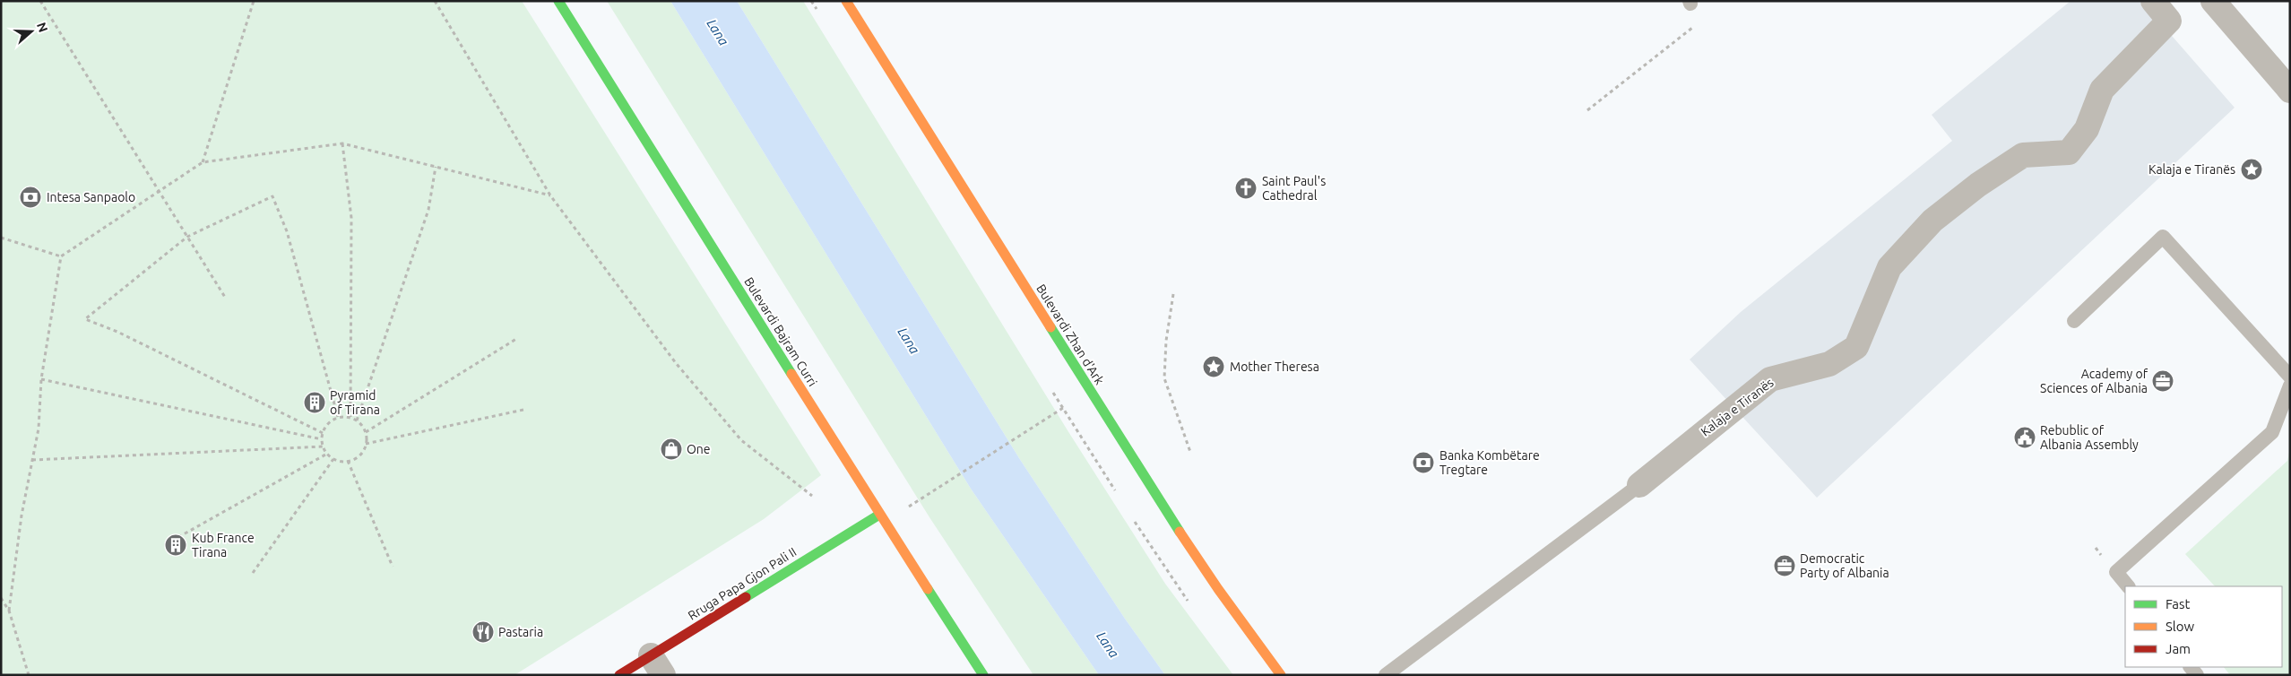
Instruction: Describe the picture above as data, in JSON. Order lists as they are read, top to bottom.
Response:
{
  "streets": {
    "main road": ["Bulevardi Bajram Curri", "Bulevardi Zhan d'Ark", "Rruga Papa Gjon Pali II"],
    "street": ["Kalaja e Tiranës"]
  },
  "crossings": [
    ["Bulevardi Bajram Curri", "Rruga Papa Gjon Pali II"]
  ],
  "water": ["Lana"],
  "places": {
    "place": ["Kalaja e Tiranës", "Mother Theresa"],
    "church": ["Saint Paul's Cathedral"],
    "bank": ["Intesa Sanpaolo", "Banka Kombëtare Tregtare"],
    "office": ["Academy of Sciences of Albania", "Democratic Party of Albania"],
    "building": ["Pyramid of Tirana", "Kub France Tirana"],
    "public building": ["Rebublic of Albania Assembly"],
    "shop": ["One"],
    "restaurant": ["Pastaria"]
  },
  "legend": ["Fast", "Slow", "Jam"],
  "north": "right"
}
